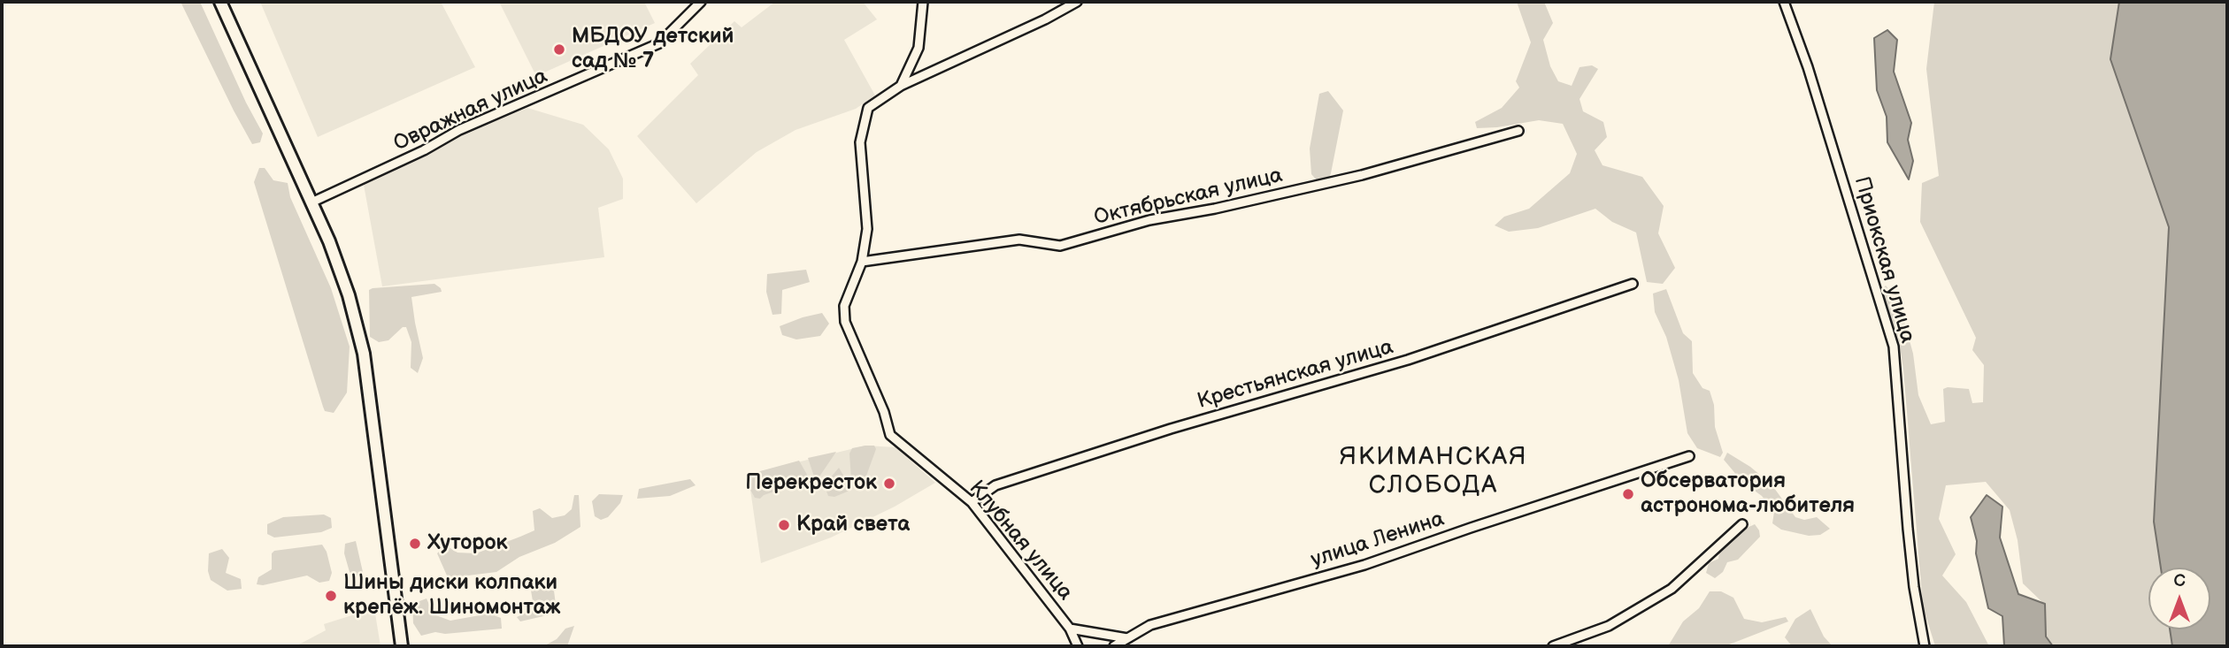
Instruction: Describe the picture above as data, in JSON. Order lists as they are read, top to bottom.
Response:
{
  "streets": {
    "street": [
      "Овражная улица",
      "Октябрьская улица",
      "Приокская улица",
      "Крестьянская улица",
      "улица Ленина",
      "Клубная улица"
    ]
  },
  "crossings": [
    ["Октябрьская улица", "Клубная улица"],
    ["Крестьянская улица", "Клубная улица"],
    ["улица Ленина", "Клубная улица"]
  ],
  "districts": ["ЯКИМАНСКАЯ СЛОБОДА"],
  "places": [
    "МБДОУ детский сад № 7",
    "Перекресток",
    "Обсерватория астронома-любителя",
    "Край света",
    "Хуторок",
    "Шины диски колпаки крепёж. Шиномонтаж"
  ],
  "north": "top"
}
